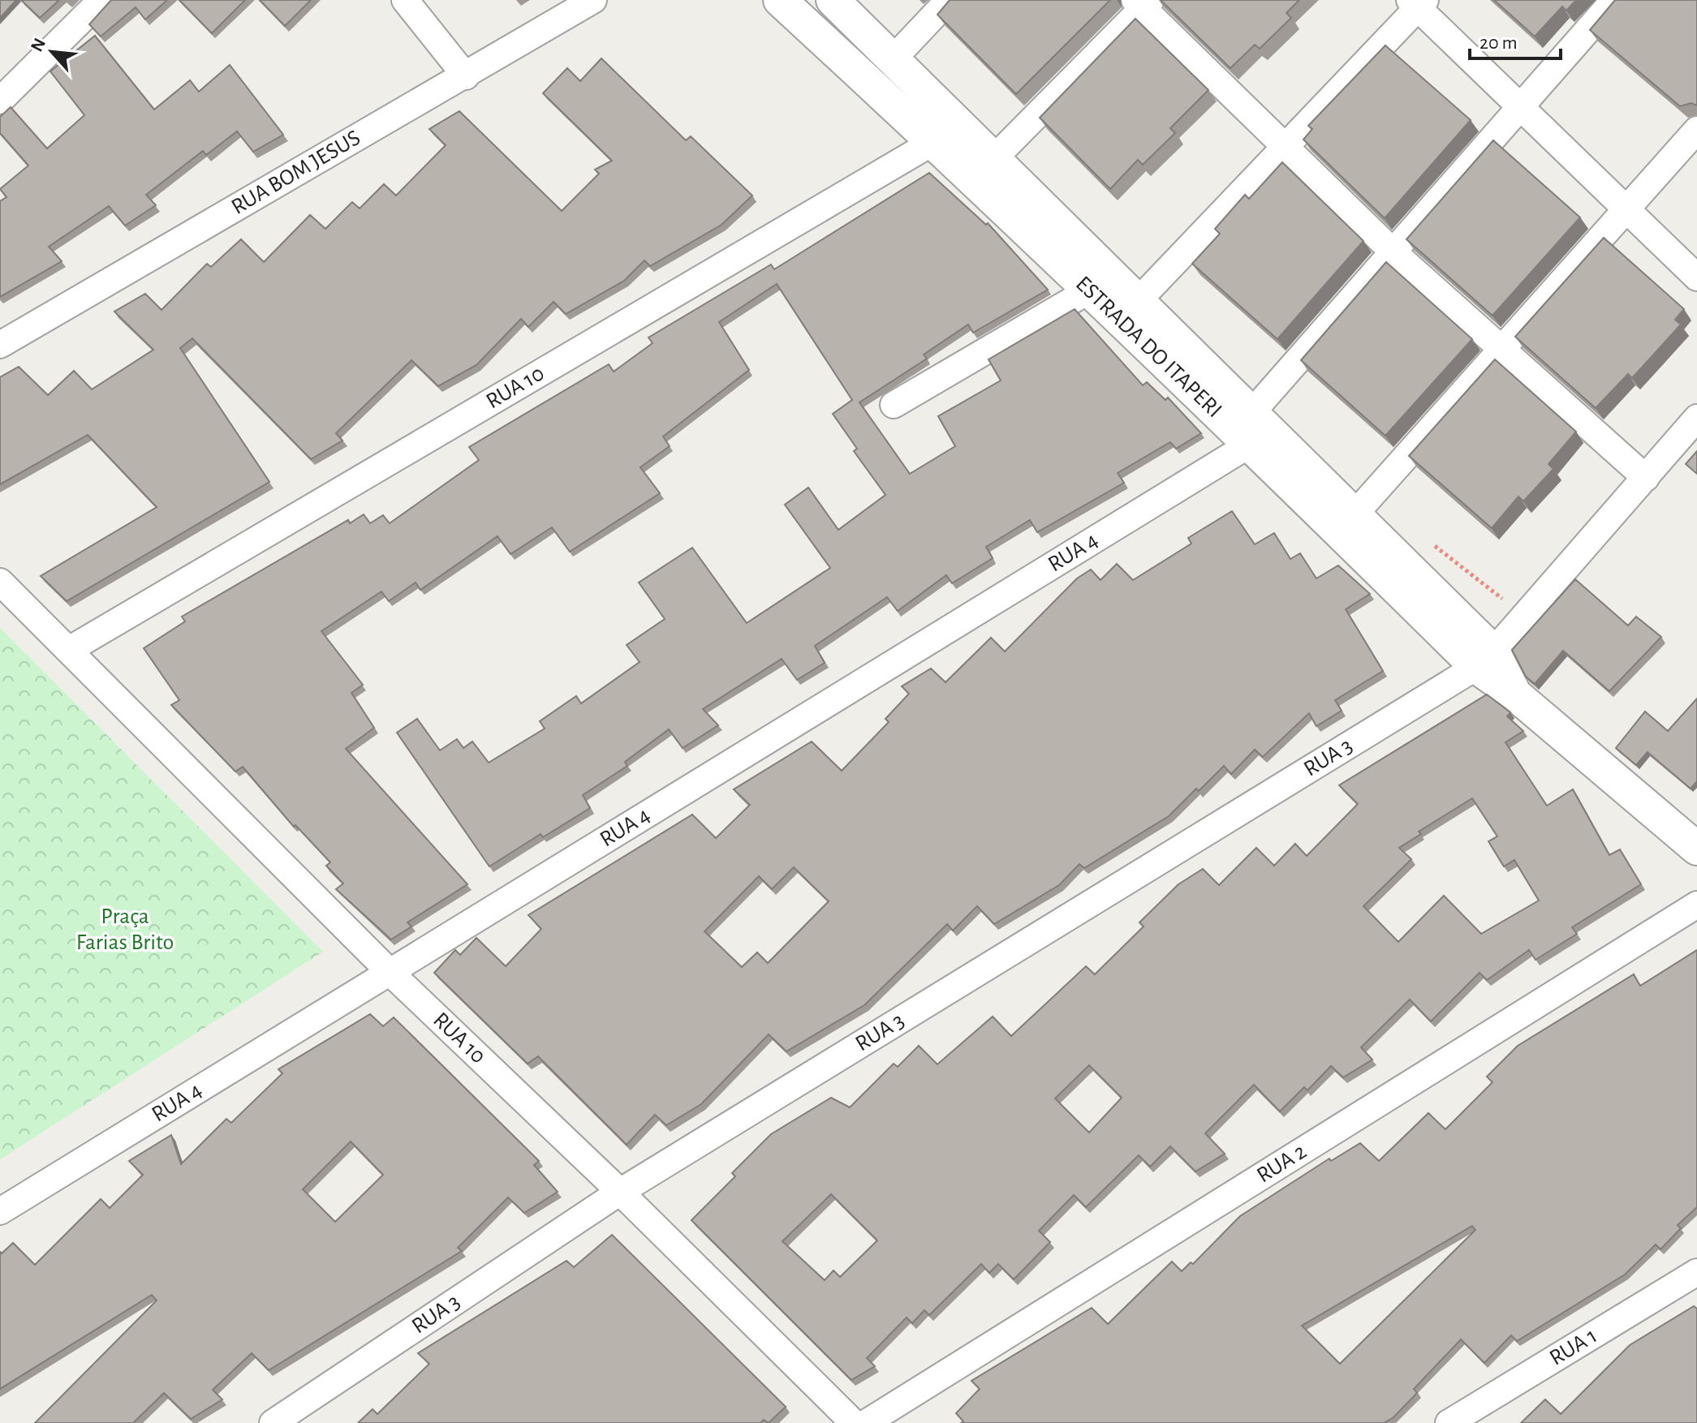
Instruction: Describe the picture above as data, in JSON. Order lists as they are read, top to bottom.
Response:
{
  "streets": {
    "street": [
      "RUA BOM JESUS",
      "ESTRADA DO ITAPERI",
      "RUA 10",
      "RUA 4",
      "RUA 3",
      "RUA 2",
      "RUA 1"
    ]
  },
  "crossings": [
    ["ESTRADA DO ITAPERI", "RUA 10"],
    ["ESTRADA DO ITAPERI", "RUA 4"],
    ["ESTRADA DO ITAPERI", "RUA 3"],
    ["RUA 10", "RUA 4"],
    ["RUA 10", "RUA 3"]
  ],
  "parks": ["Praça Farias Brito"],
  "scale_bar": "20 m",
  "north": "top left"
}
